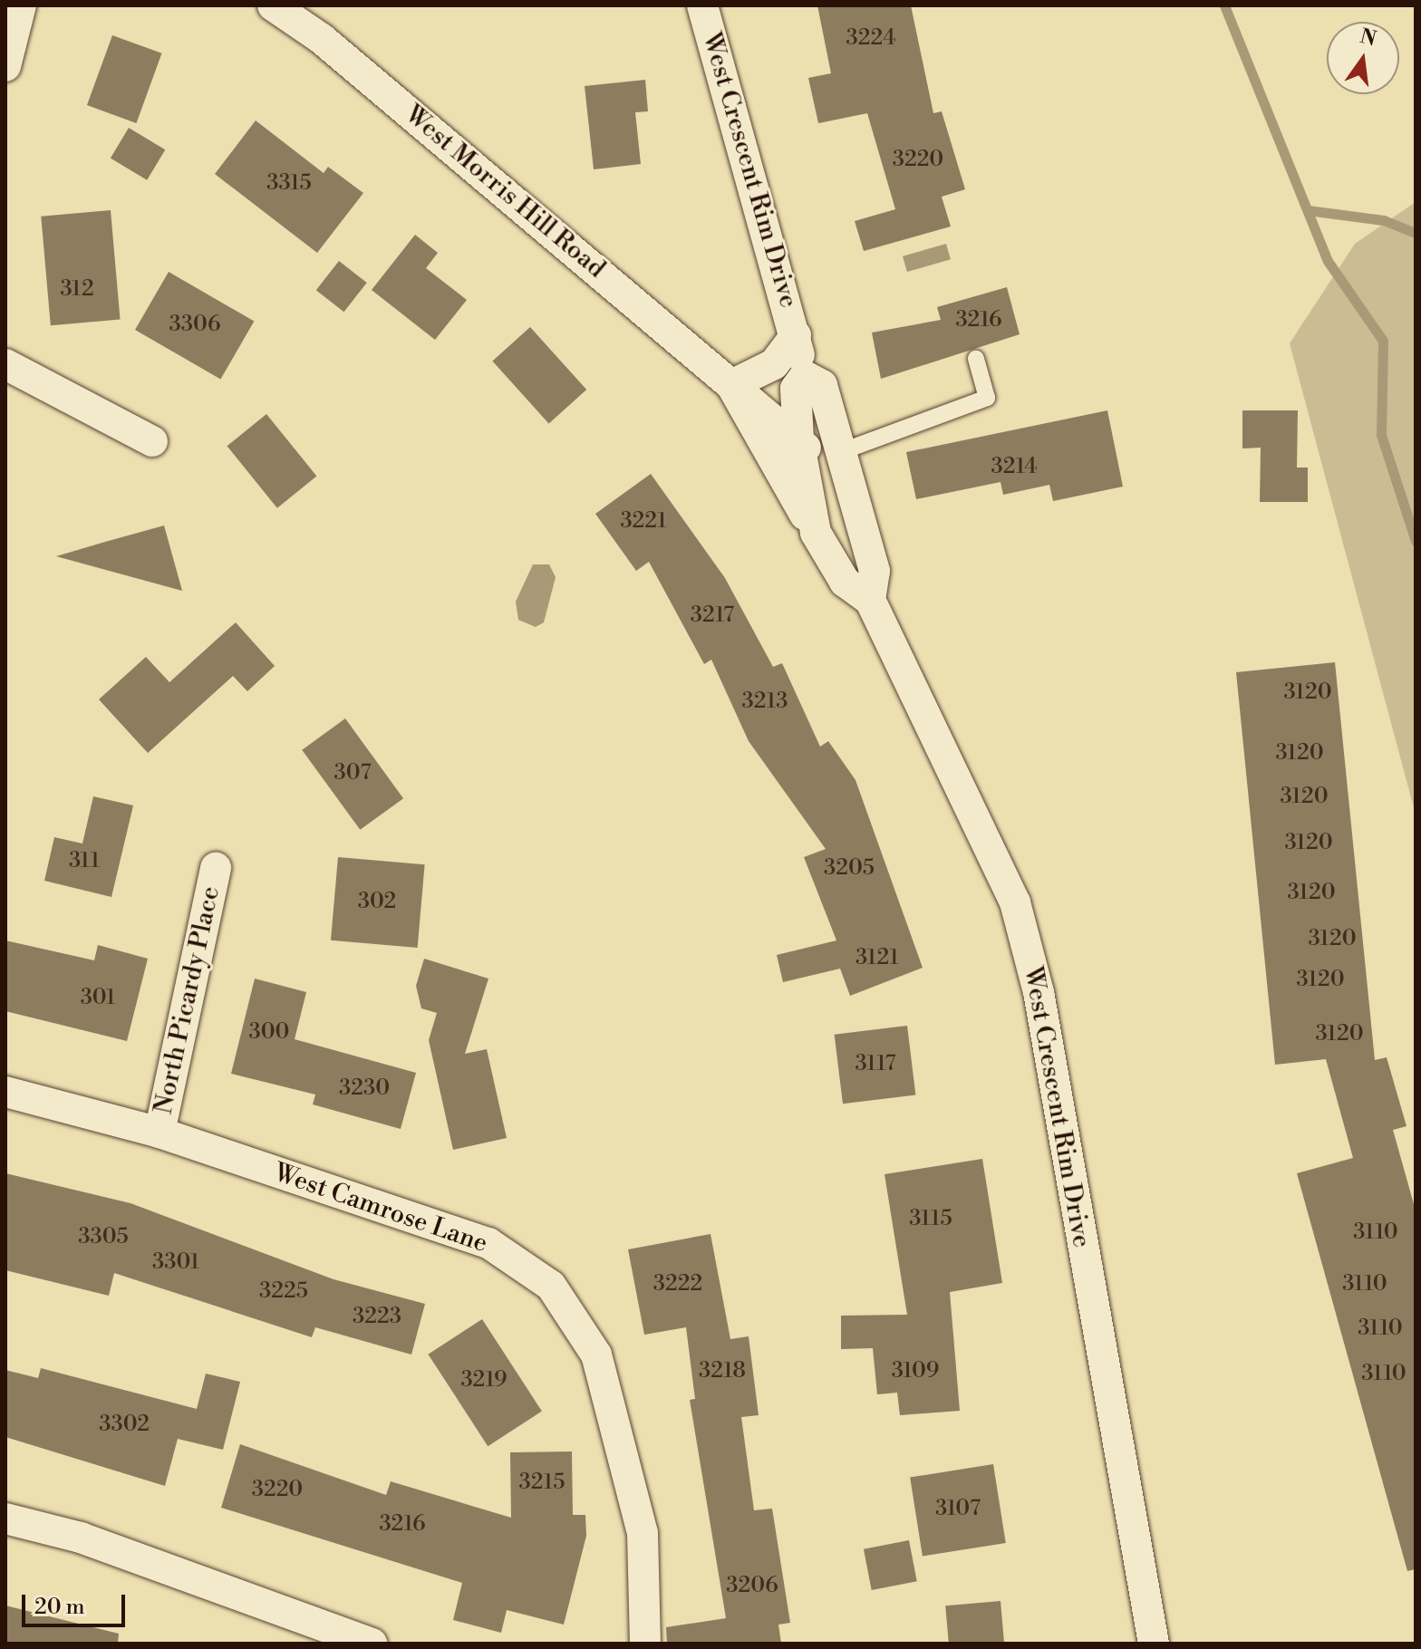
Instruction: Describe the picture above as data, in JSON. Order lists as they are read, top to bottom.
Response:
{
  "streets": {
    "street": [
      "West Crescent Rim Drive",
      "West Morris Hill Road",
      "North Picardy Place",
      "West Camrose Lane"
    ]
  },
  "crossings": [
    ["West Crescent Rim Drive", "West Morris Hill Road"],
    ["North Picardy Place", "West Camrose Lane"]
  ],
  "house_numbers": [
    "3224",
    "3220",
    "3315",
    "312",
    "3216",
    "3306",
    "3214",
    "3221",
    "3217",
    "3120",
    "3213",
    "3120",
    "307",
    "3120",
    "3120",
    "311",
    "3205",
    "3120",
    "302",
    "3120",
    "3121",
    "3120",
    "301",
    "300",
    "3120",
    "3117",
    "3230",
    "3115",
    "3110",
    "3305",
    "3301",
    "3222",
    "3110",
    "3225",
    "3223",
    "3110",
    "3218",
    "3109",
    "3110",
    "3219",
    "3302",
    "3215",
    "3220",
    "3107",
    "3216",
    "3206"
  ],
  "scale_bar": "20 m",
  "north": "top"
}
